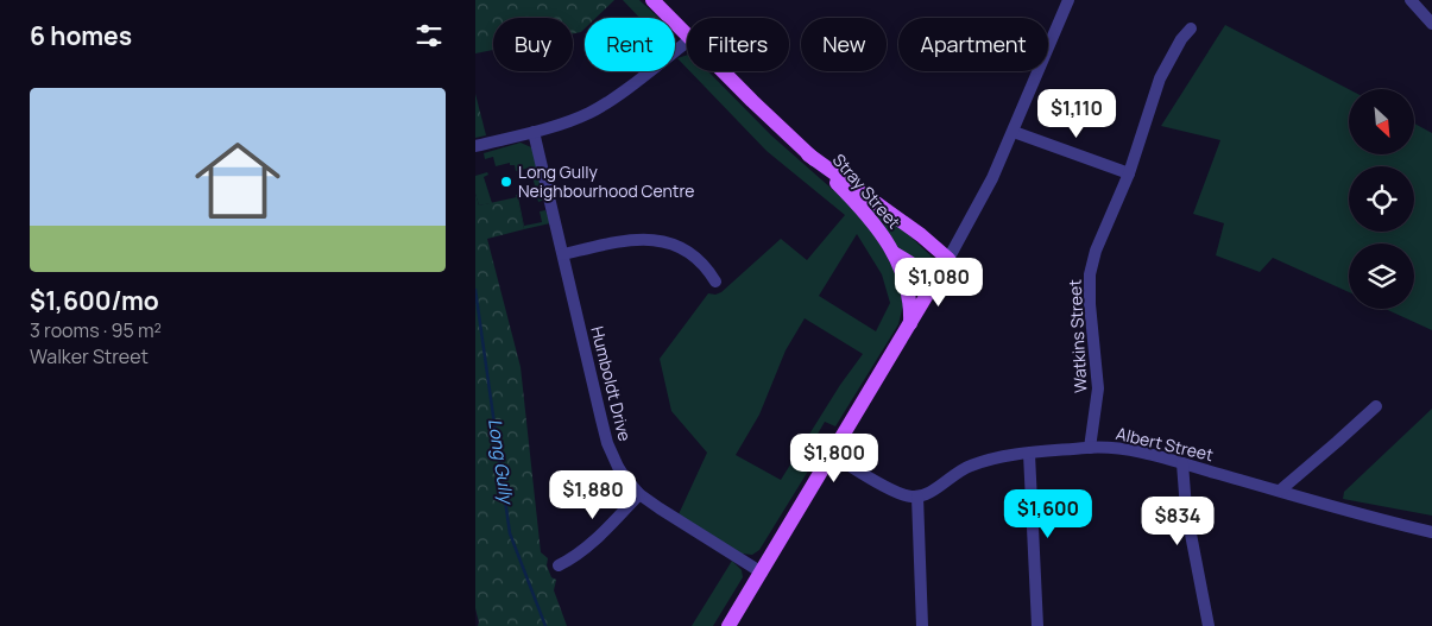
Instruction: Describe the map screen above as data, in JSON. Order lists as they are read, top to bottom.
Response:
{
  "streets": {
    "main road": ["Stray Street"],
    "street": ["Watkins Street", "Humboldt Drive", "Albert Street"]
  },
  "crossings": [
    ["Watkins Street", "Albert Street"]
  ],
  "water": ["Long Gully"],
  "places": ["Long Gully Neighbourhood Centre"],
  "north": "bottom right",
  "page": {
    "heading": "6 homes",
    "chip": [
      "Buy",
      "Rent",
      "Filters",
      "New",
      "Apartment"
    ],
    "list": [
      {
        "name": "$1,600/mo",
        "note": "3 rooms · 95 m² · Walker Street"
      }
    ],
    "price": [
      "$1,110",
      "$1,080",
      "$1,800",
      "$1,880",
      "$1,600",
      "$834"
    ]
  }
}
